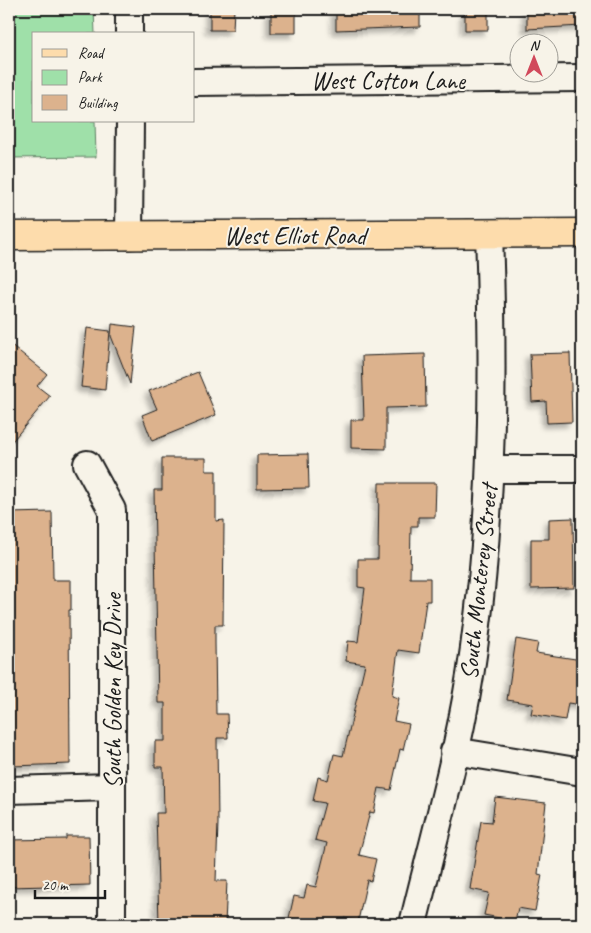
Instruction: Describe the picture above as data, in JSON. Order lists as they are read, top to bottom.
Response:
{
  "streets": {
    "main road": ["West Elliot Road"],
    "street": ["West Cotton Lane", "South Monterey Street", "South Golden Key Drive"]
  },
  "crossings": [
    ["West Elliot Road", "South Monterey Street"]
  ],
  "legend": ["Road", "Park", "Building"],
  "scale_bar": "20 m",
  "north": "top"
}
